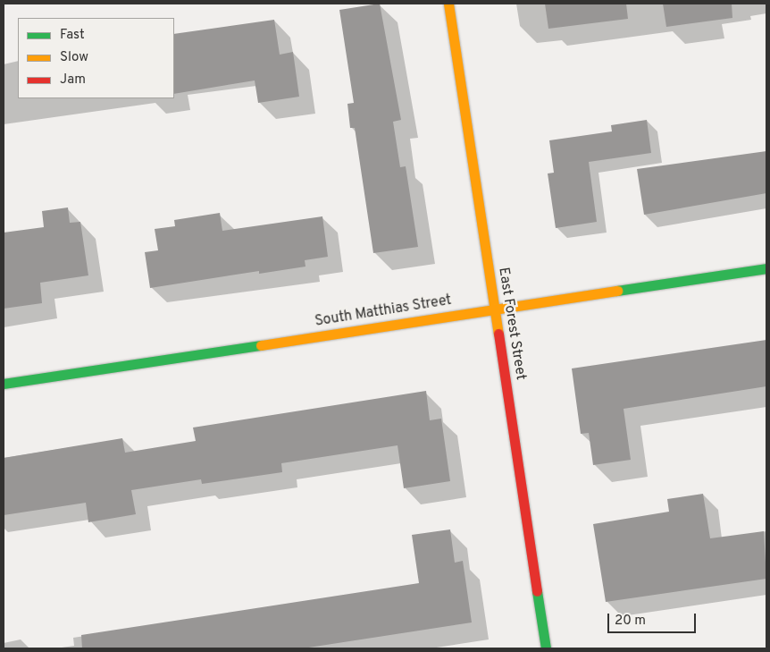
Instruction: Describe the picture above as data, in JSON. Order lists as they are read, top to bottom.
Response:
{
  "streets": {
    "street": ["South Matthias Street", "East Forest Street"]
  },
  "crossings": [
    ["South Matthias Street", "East Forest Street"]
  ],
  "legend": ["Fast", "Slow", "Jam"],
  "scale_bar": "20 m"
}
